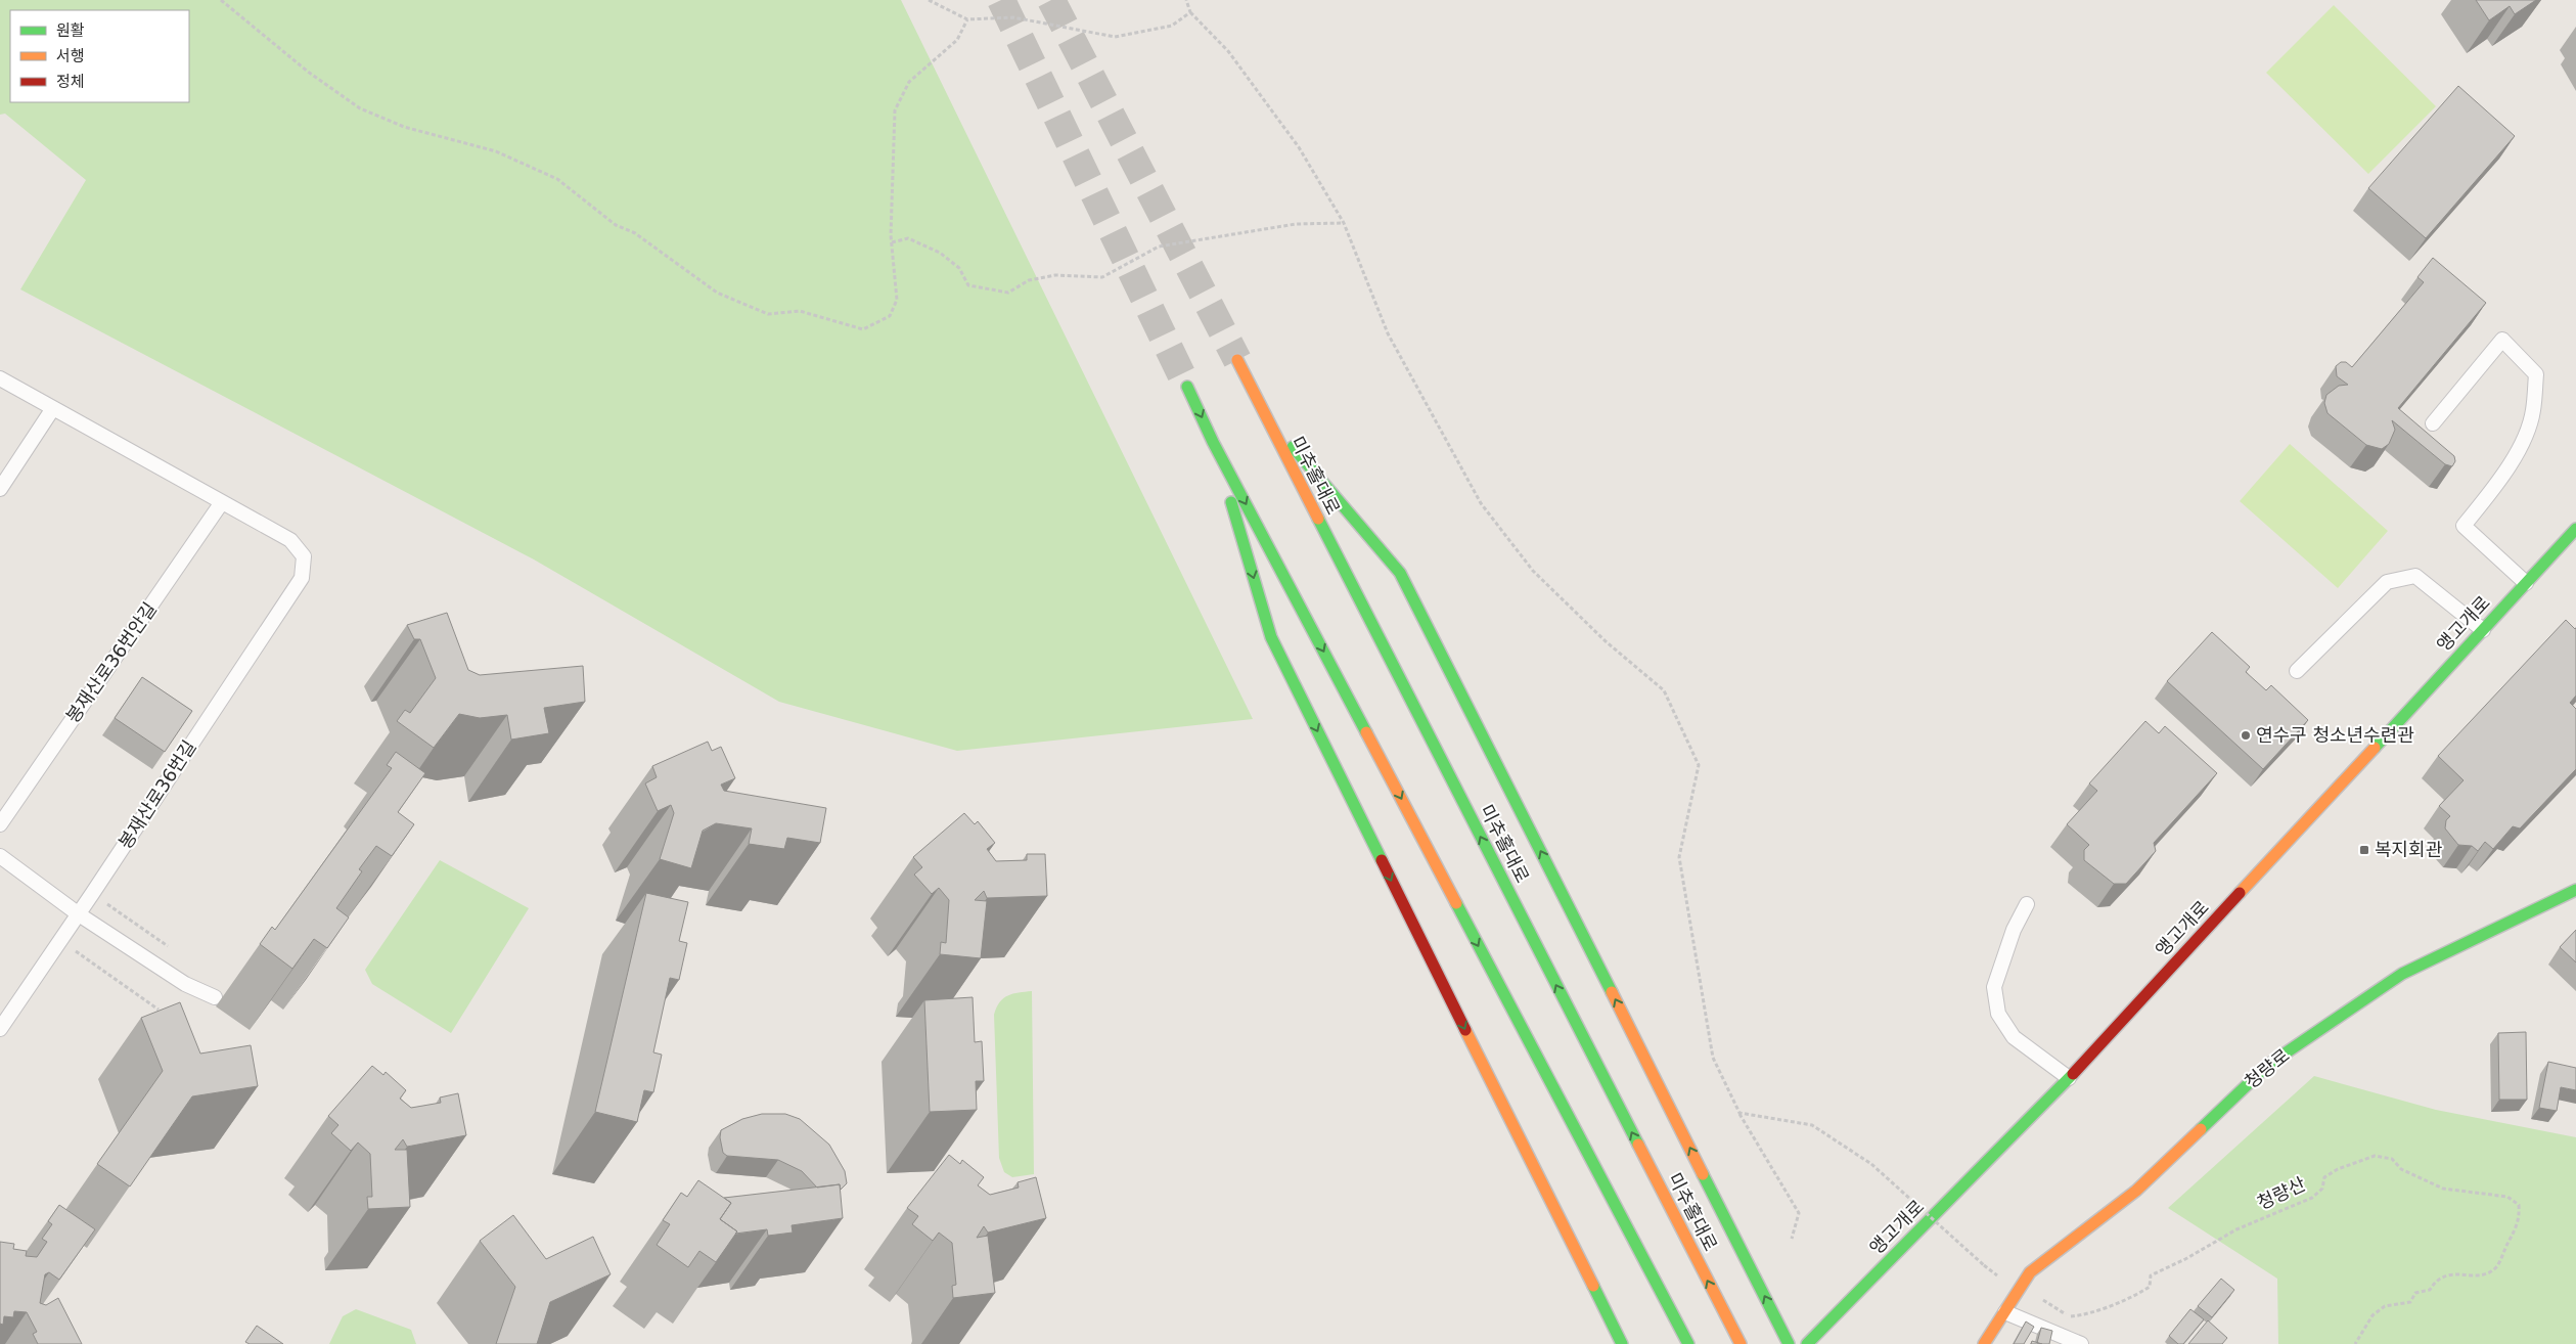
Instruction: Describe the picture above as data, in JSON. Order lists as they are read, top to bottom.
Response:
{
  "streets": {
    "main road": ["미추홀대로", "앵고개로", "청량로"],
    "lane": ["봉재산로36번안길", "봉재산로36번길"],
    "path": ["청량산"]
  },
  "crossings": [
    ["봉재산로36번안길", "봉재산로36번길"],
    ["청량로", "청량산"]
  ],
  "places": {
    "other": ["연수구 청소년수련관"],
    "transit": ["복지회관"]
  },
  "legend": ["원활", "서행", "정체"]
}
